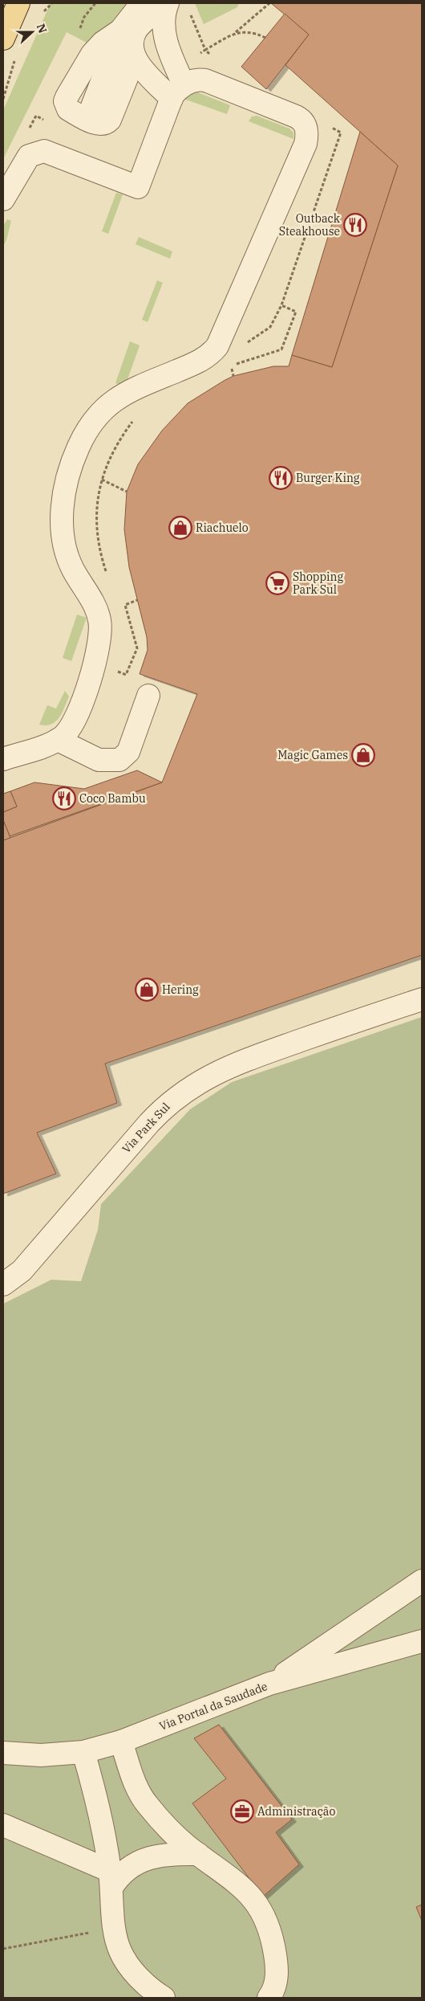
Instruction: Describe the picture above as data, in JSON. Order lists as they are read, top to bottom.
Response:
{
  "streets": {
    "lane": ["Via Park Sul", "Via Portal da Saudade"]
  },
  "places": {
    "restaurant": ["Outback Steakhouse", "Burger King", "Coco Bambu"],
    "shop": ["Riachuelo", "Magic Games", "Hering"],
    "supermarket": ["Shopping Park Sul"],
    "office": ["Administração"]
  },
  "north": "right"
}
